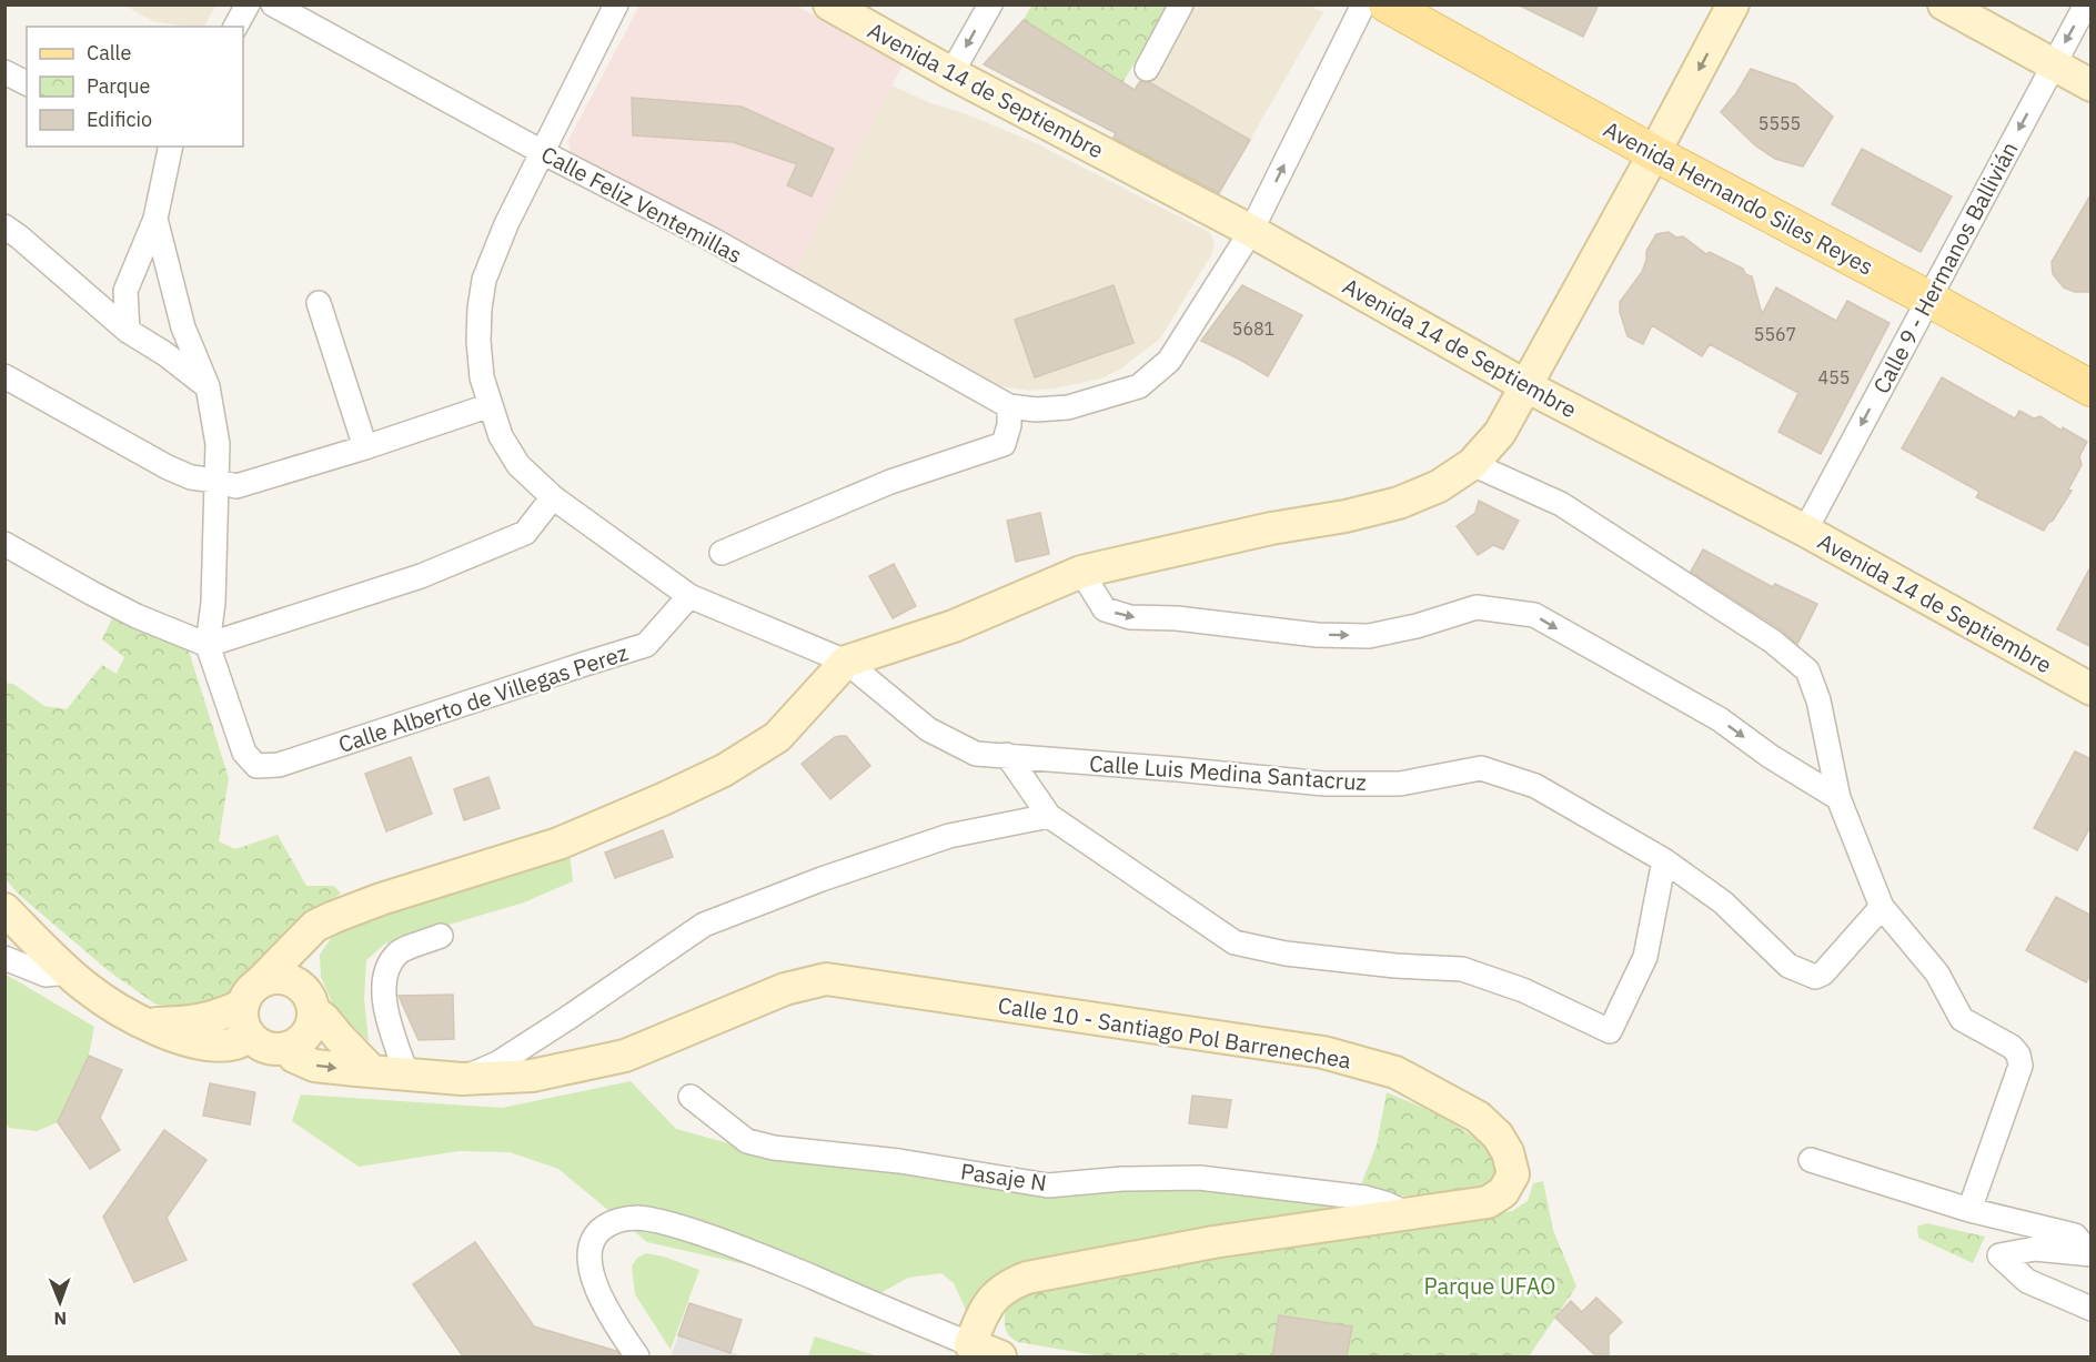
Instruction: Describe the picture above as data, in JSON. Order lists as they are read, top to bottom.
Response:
{
  "streets": {
    "main road": ["Avenida 14 de Septiembre", "Avenida Hernando Siles Reyes", "Calle 10 - Santiago Pol Barrenechea"],
    "street": [
      "Calle Feliz Ventemillas",
      "Calle 9 - Hermanos Ballivián",
      "Calle Alberto de Villegas Perez",
      "Calle Luis Medina Santacruz",
      "Pasaje N"
    ]
  },
  "crossings": [
    ["Avenida 14 de Septiembre", "Calle 9 - Hermanos Ballivián"],
    ["Avenida Hernando Siles Reyes", "Calle 9 - Hermanos Ballivián"],
    ["Calle Feliz Ventemillas", "Calle Luis Medina Santacruz"],
    ["Calle Alberto de Villegas Perez", "Calle Luis Medina Santacruz"],
    ["Calle 10 - Santiago Pol Barrenechea", "Pasaje N"]
  ],
  "one_way": ["Calle 9 - Hermanos Ballivián"],
  "parks": ["Parque UFAO"],
  "house_numbers": [
    "5555",
    "5681",
    "5567",
    "455"
  ],
  "legend": ["Calle", "Parque", "Edificio"],
  "north": "bottom"
}
